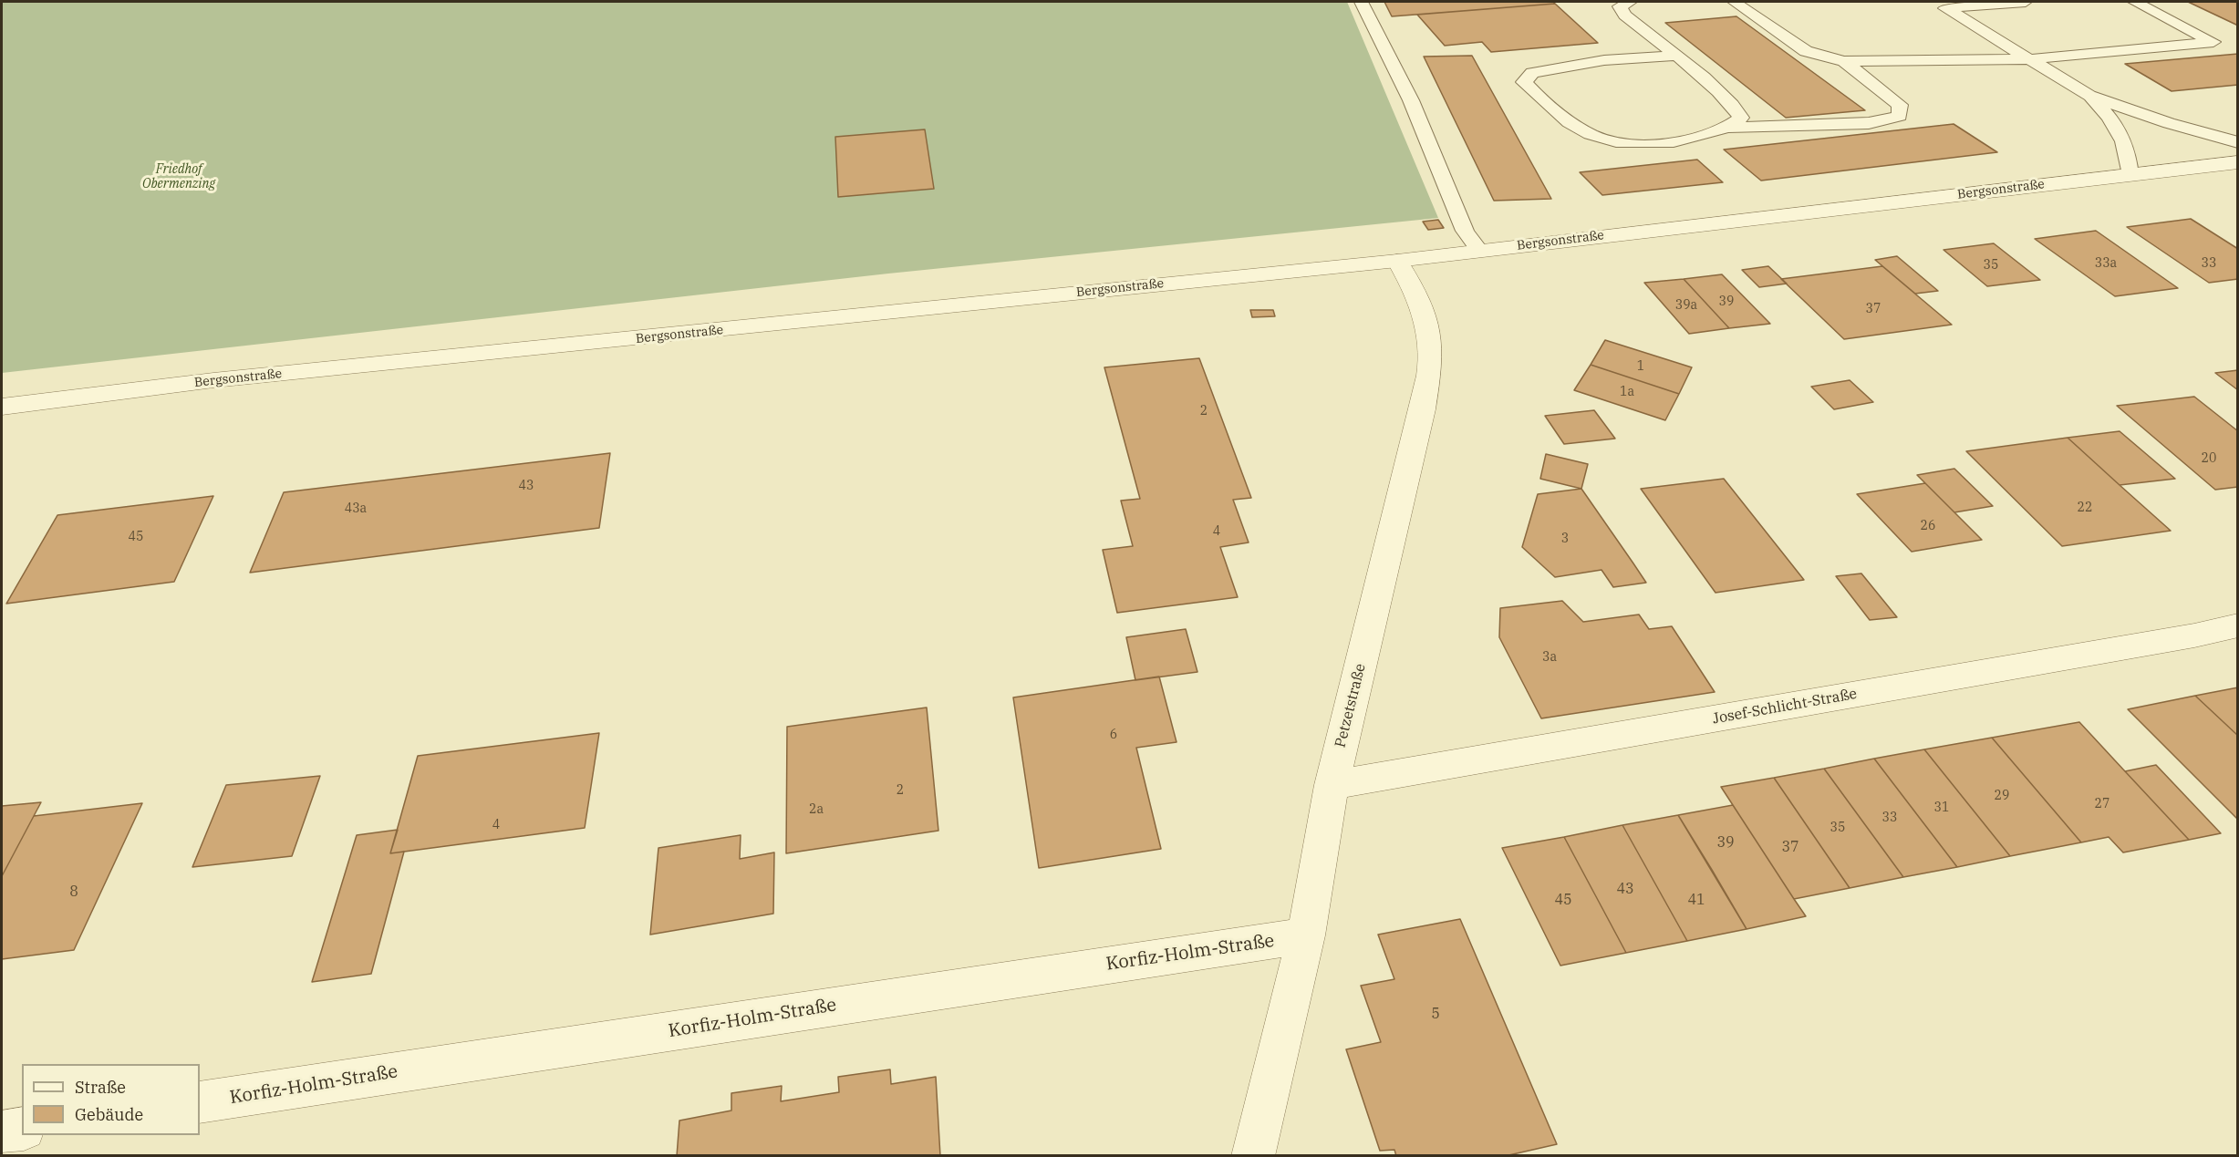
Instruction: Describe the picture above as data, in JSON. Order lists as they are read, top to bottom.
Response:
{
  "streets": {
    "street": [
      "Bergsonstraße",
      "Petzetstraße",
      "Josef-Schlicht-Straße",
      "Korfiz-Holm-Straße"
    ]
  },
  "crossings": [
    ["Bergsonstraße", "Petzetstraße"],
    ["Petzetstraße", "Josef-Schlicht-Straße"],
    ["Petzetstraße", "Korfiz-Holm-Straße"]
  ],
  "parks": ["Friedhof Obermenzing"],
  "house_numbers": [
    "33a",
    "33",
    "35",
    "39",
    "39a",
    "37",
    "1",
    "1a",
    "2",
    "20",
    "43",
    "22",
    "43a",
    "26",
    "4",
    "45",
    "3",
    "3a",
    "6",
    "2",
    "29",
    "27",
    "31",
    "2a",
    "33",
    "4",
    "35",
    "39",
    "37",
    "43",
    "8",
    "45",
    "41",
    "5"
  ],
  "legend": ["Straße", "Gebäude"]
}
